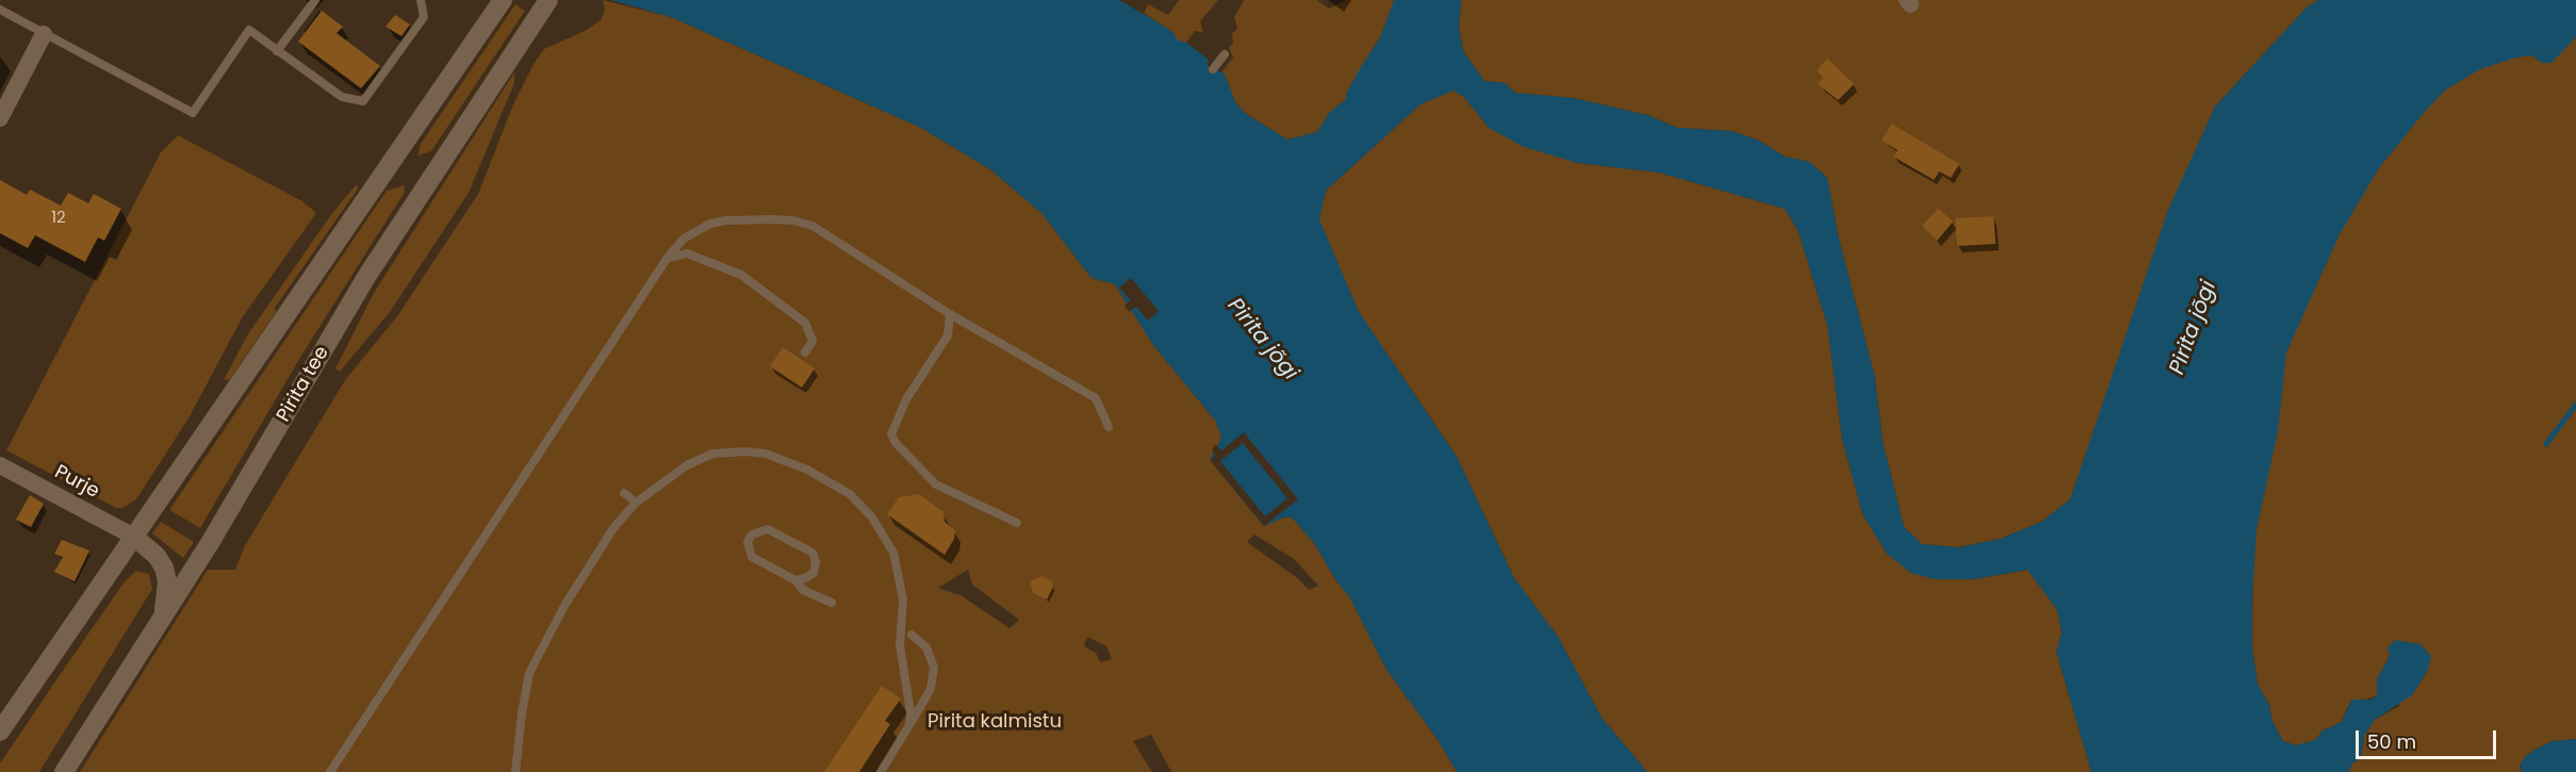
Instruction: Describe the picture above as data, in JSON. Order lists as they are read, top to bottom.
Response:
{
  "streets": {
    "main road": ["Pirita tee"],
    "street": ["Purje"]
  },
  "water": ["Pirita jõgi"],
  "parks": ["Pirita kalmistu"],
  "house_numbers": ["12"],
  "scale_bar": "50 m"
}
